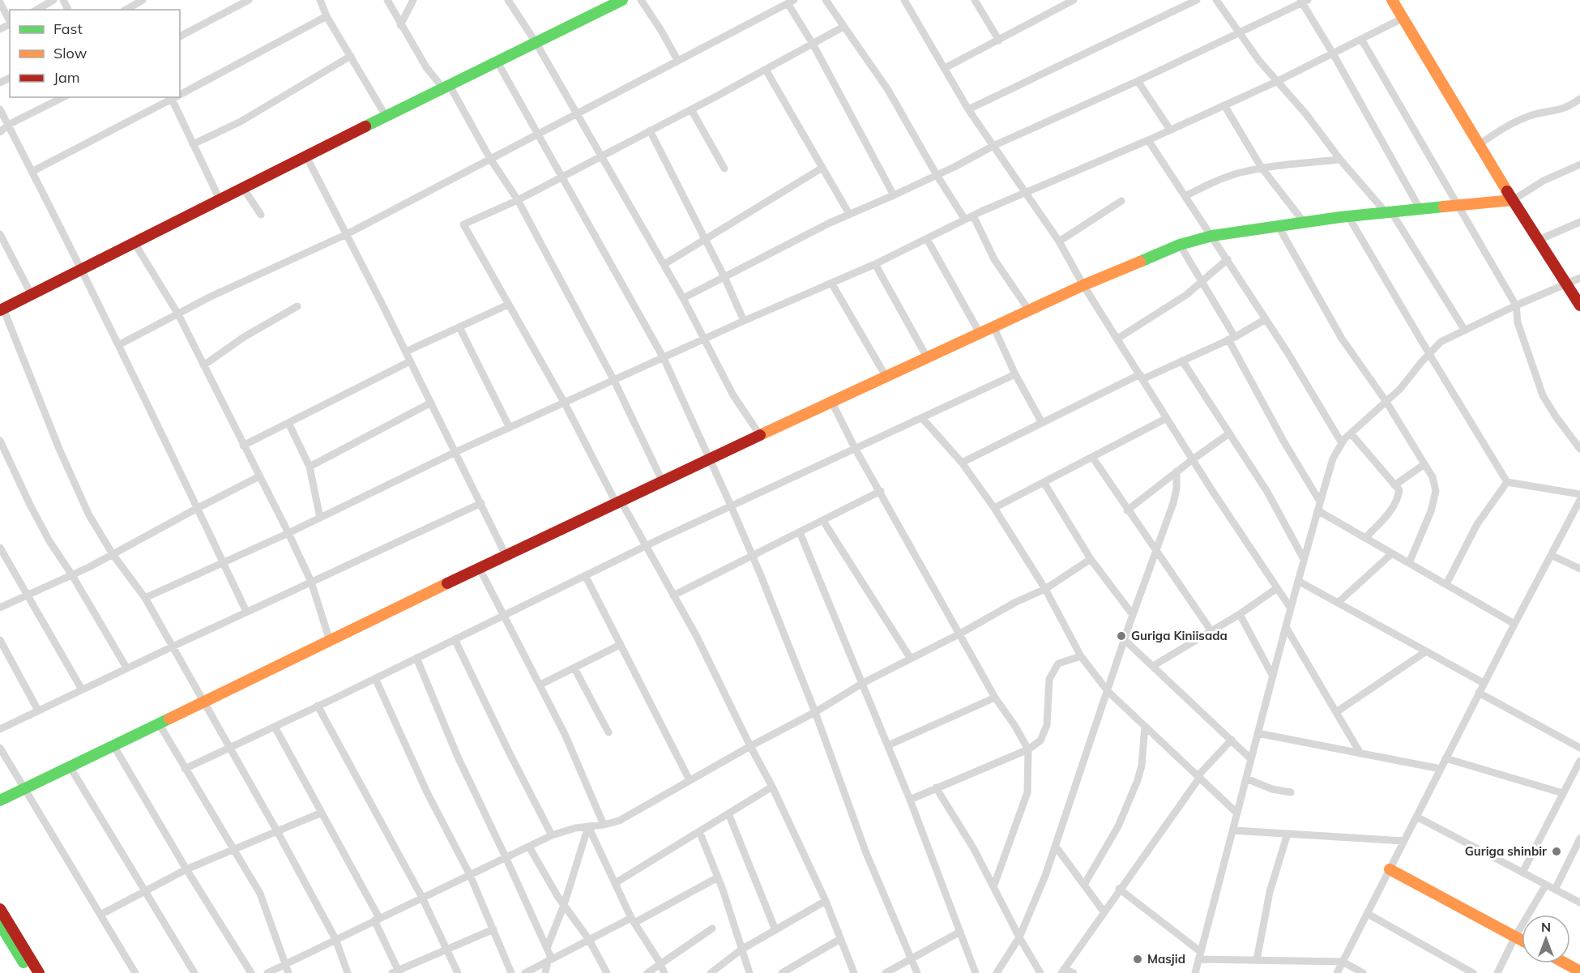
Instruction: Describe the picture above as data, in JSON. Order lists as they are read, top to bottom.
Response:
{
  "places": ["Guriga Kiniisada", "Guriga shinbir", "Masjid"],
  "legend": ["Fast", "Slow", "Jam"],
  "north": "top"
}
